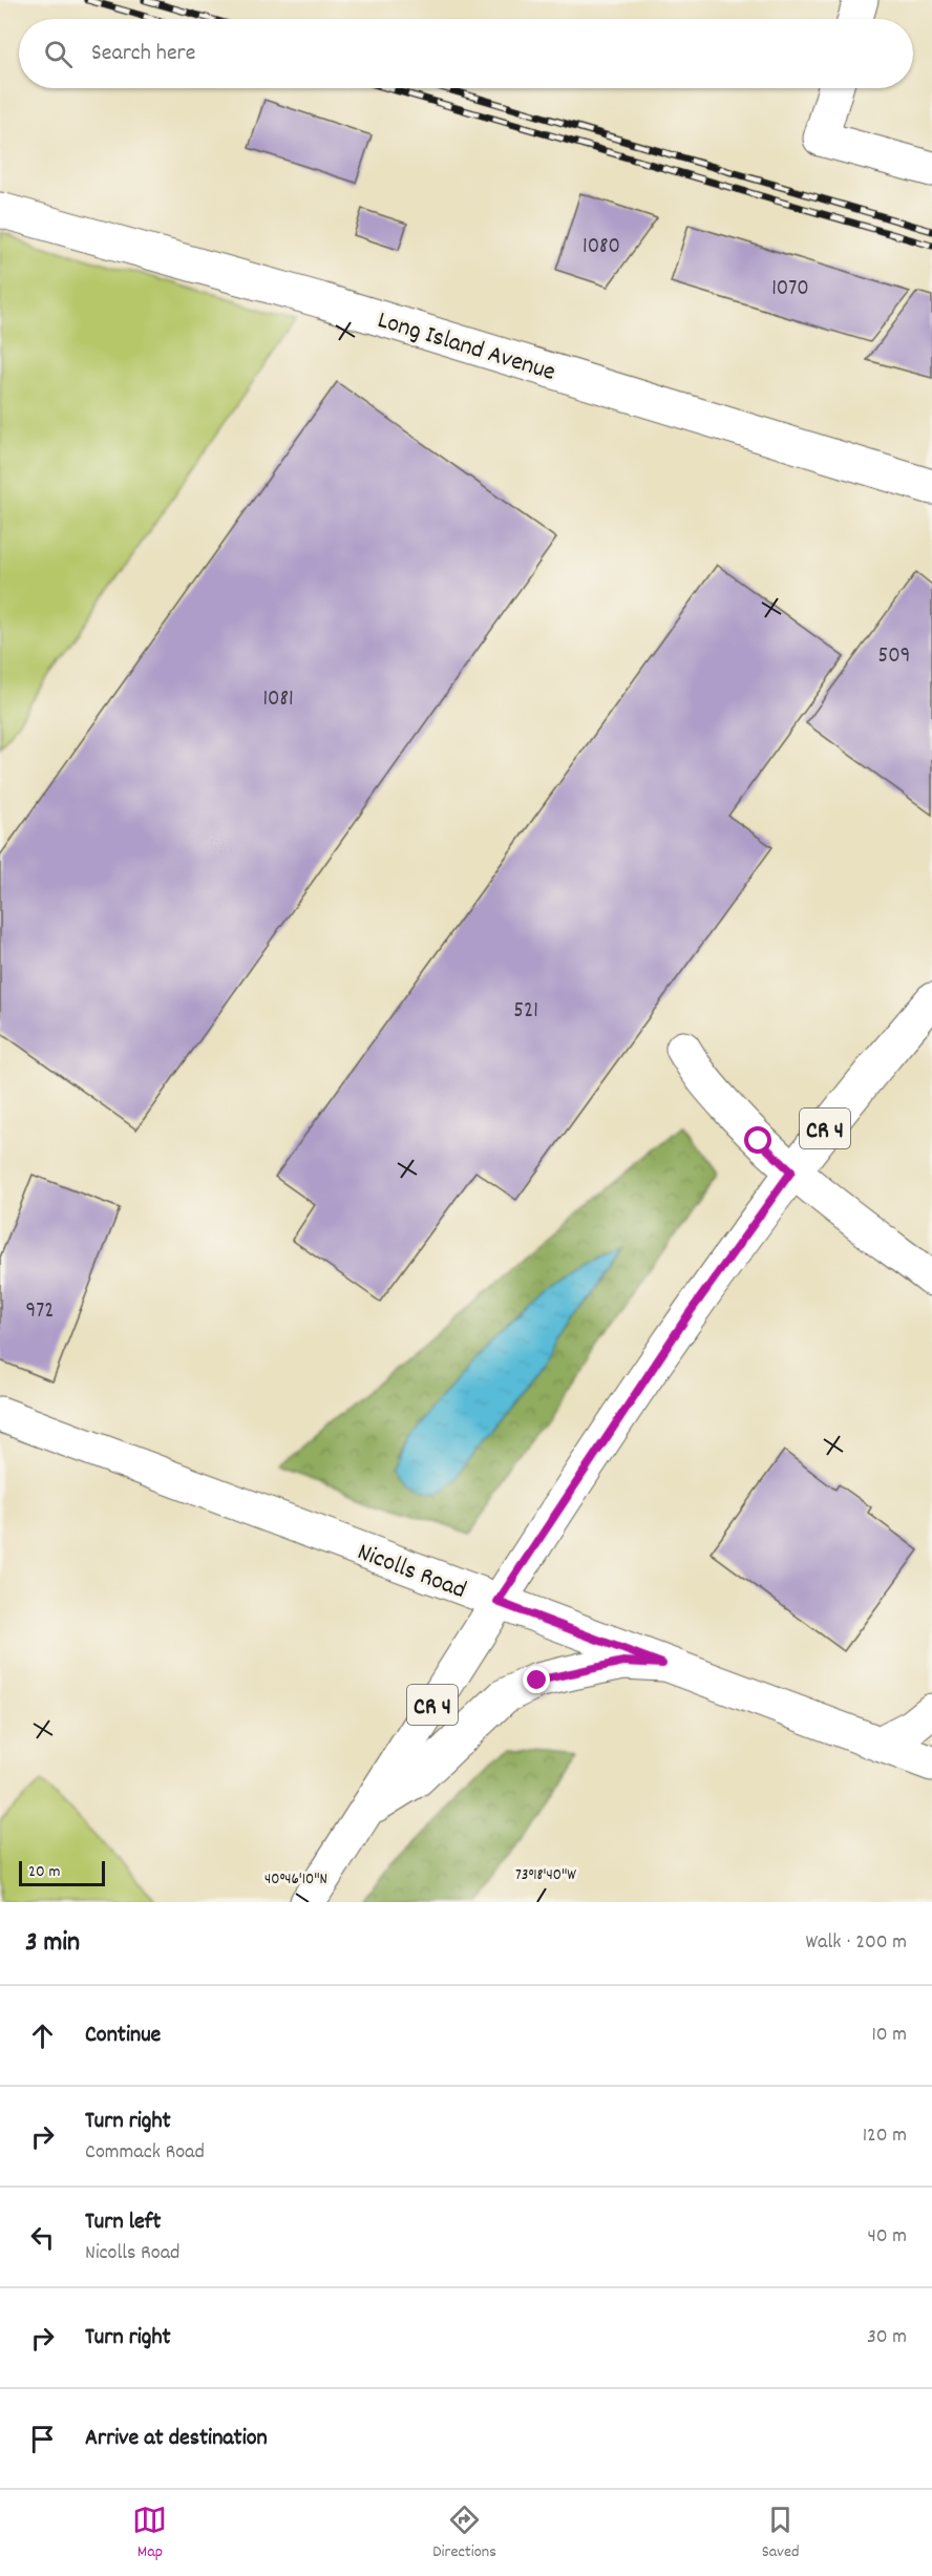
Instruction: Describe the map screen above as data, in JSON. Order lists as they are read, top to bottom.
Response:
{
  "streets": {
    "street": ["Long Island Avenue", "CR 4", "Nicolls Road"]
  },
  "crossings": [
    ["CR 4", "Nicolls Road"]
  ],
  "house_numbers": [
    "1080",
    "1070",
    "509",
    "1081",
    "521",
    "972"
  ],
  "scale_bar": "20 m",
  "page": {
    "search": "Search here",
    "scale": "20 m",
    "heading": ["3 min", "Walk · 200 m"],
    "list": [
      ["Continue", "10 m"],
      ["Turn right", "Commack Road", "120 m"],
      ["Turn left", "Nicolls Road", "40 m"],
      ["Turn right", "30 m"],
      "Arrive at destination"
    ],
    "nav": ["Map", "Directions", "Saved"]
  },
  "coordinates": ["73°18'40\"W", "40°46'10\"N"]
}
